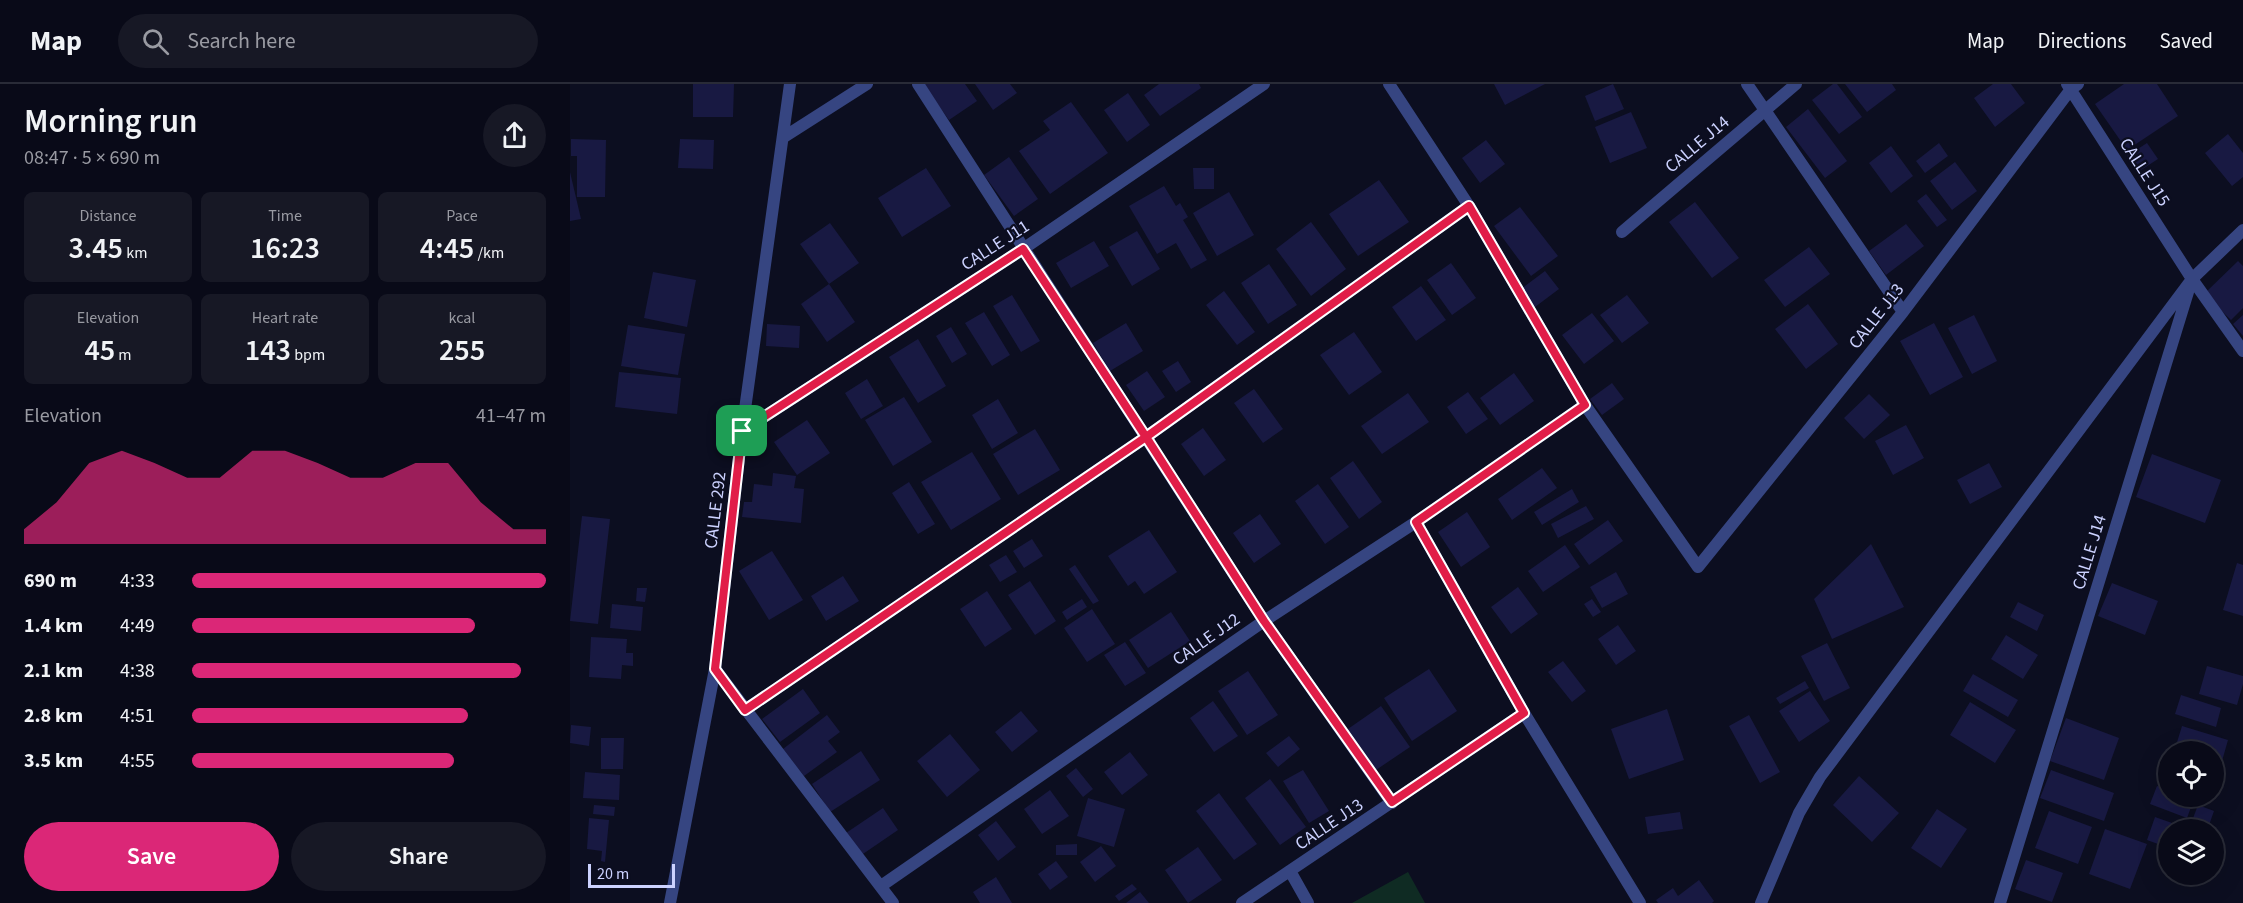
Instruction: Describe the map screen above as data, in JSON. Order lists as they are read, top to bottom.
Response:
{
  "streets": {
    "street": [
      "CALLE J14",
      "CALLE J15",
      "CALLE J11",
      "CALLE J13",
      "CALLE 292",
      "CALLE J12"
    ]
  },
  "crossings": [
    ["CALLE J14", "CALLE J15"],
    ["CALLE J15", "CALLE J13"],
    ["CALLE J11", "CALLE 292"],
    ["CALLE J13", "CALLE J12"]
  ],
  "scale_bar": "20 m",
  "page": {
    "header": "Map",
    "search": "Search here",
    "nav": ["Map", "Directions", "Saved"],
    "heading": ["Morning run", "08:47 · 5 × 690 m"],
    "stats": [
      ["Distance", "3.45 km"],
      ["Time", "16:23"],
      ["Pace", "4:45 /km"],
      ["Elevation", "45 m"],
      ["Heart rate", "143 bpm"],
      ["kcal", "255"]
    ],
    "chart": ["Elevation", "41–47 m"],
    "list": [
      {
        "name": "690 m",
        "note": "4:33"
      },
      {
        "name": "1.4 km",
        "note": "4:49"
      },
      {
        "name": "2.1 km",
        "note": "4:38"
      },
      {
        "name": "2.8 km",
        "note": "4:51"
      },
      {
        "name": "3.5 km",
        "note": "4:55"
      }
    ],
    "buttons": ["Save", "Share"],
    "scale": "20 m"
  }
}
